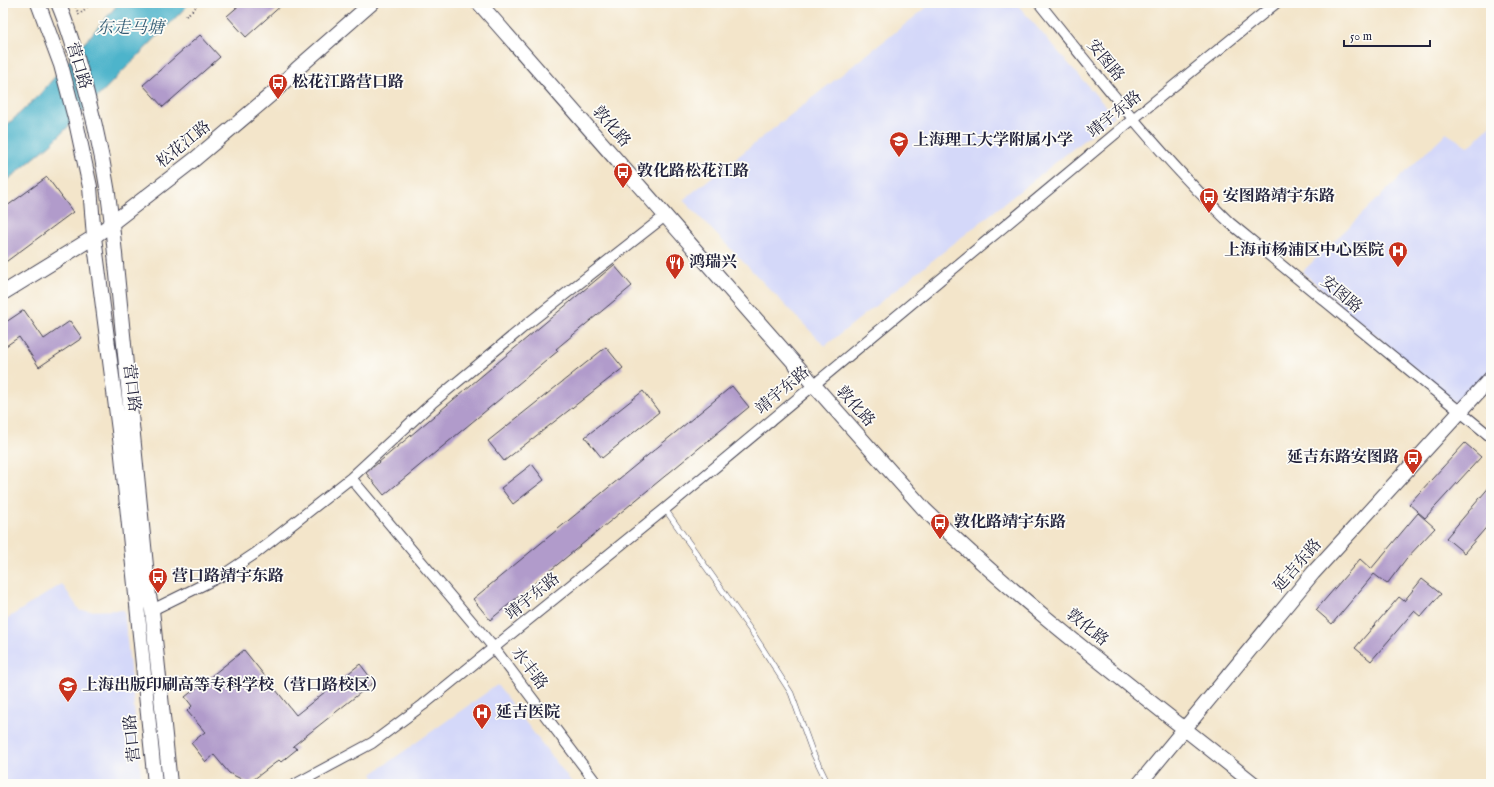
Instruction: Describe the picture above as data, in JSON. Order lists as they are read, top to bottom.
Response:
{
  "streets": {
    "main road": [
      "营口路",
      "敦化路",
      "松花江路",
      "延吉东路"
    ],
    "street": ["安图路", "靖宇东路", "水丰路"]
  },
  "crossings": [
    ["安图路", "靖宇东路"],
    ["安图路", "延吉东路"],
    ["营口路", "松花江路"],
    ["靖宇东路", "敦化路"],
    ["靖宇东路", "水丰路"],
    ["敦化路", "延吉东路"]
  ],
  "water": ["东走马塘"],
  "places": {
    "bus stop": [
      "松花江路营口路",
      "敦化路松花江路",
      "安图路靖宇东路",
      "延吉东路安图路",
      "敦化路靖宇东路",
      "营口路靖宇东路"
    ],
    "school or university": ["上海理工大学附属小学", "上海出版印刷高等专科学校（营口路校区）"],
    "hospital": ["上海市杨浦区中心医院", "延吉医院"],
    "restaurant": ["鸿瑞兴"]
  },
  "scale_bar": "50 m"
}
